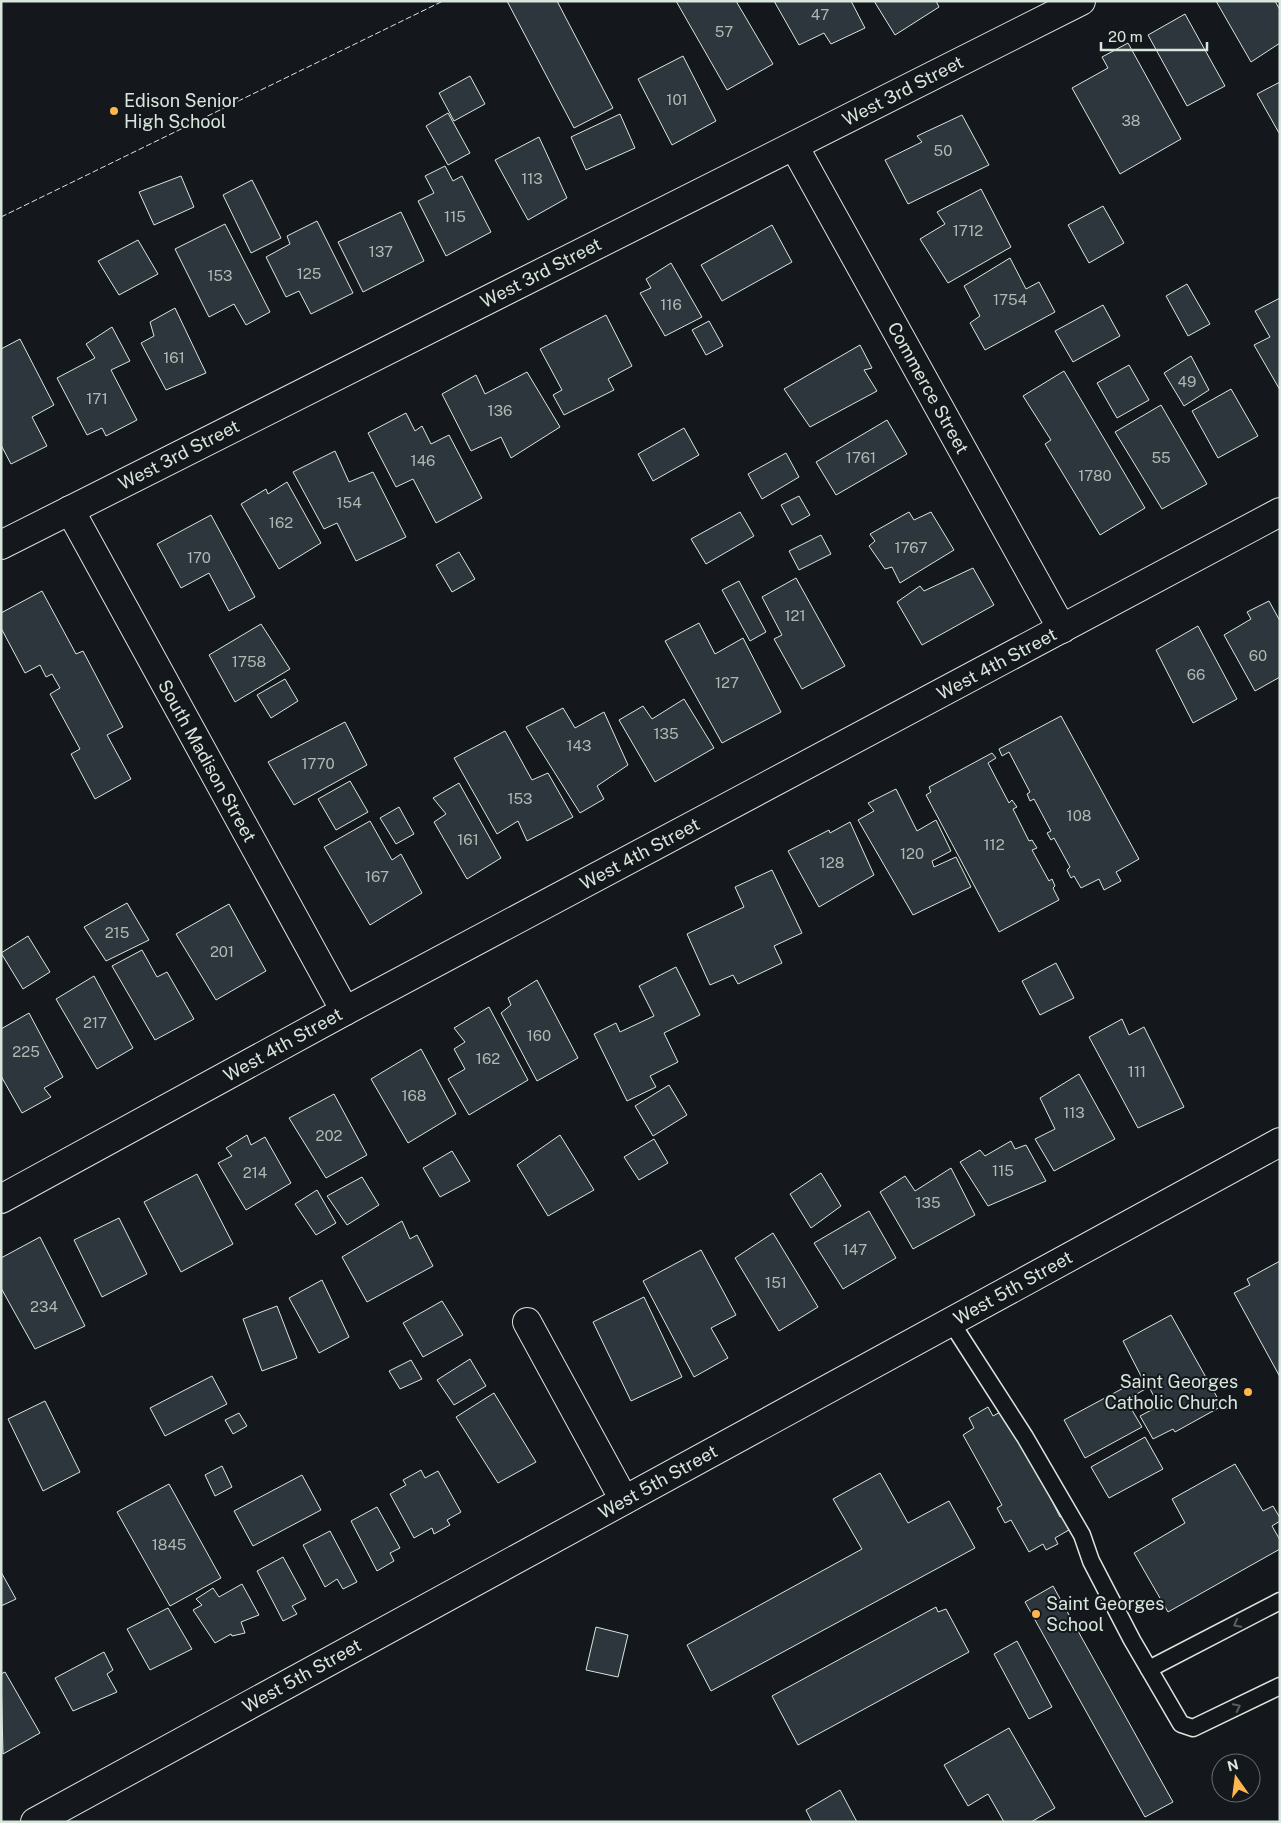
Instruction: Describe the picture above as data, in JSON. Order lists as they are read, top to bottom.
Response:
{
  "streets": {
    "street": [
      "West 3rd Street",
      "Commerce Street",
      "West 4th Street",
      "South Madison Street",
      "West 5th Street"
    ]
  },
  "crossings": [
    ["West 3rd Street", "Commerce Street"],
    ["West 3rd Street", "South Madison Street"],
    ["Commerce Street", "West 4th Street"],
    ["West 4th Street", "South Madison Street"]
  ],
  "places": ["Edison Senior High School", "Saint Georges Catholic Church", "Saint Georges School"],
  "house_numbers": [
    "47",
    "57",
    "101",
    "38",
    "50",
    "113",
    "115",
    "1712",
    "137",
    "125",
    "153",
    "1754",
    "116",
    "161",
    "49",
    "171",
    "136",
    "1761",
    "55",
    "146",
    "1780",
    "154",
    "162",
    "1767",
    "170",
    "121",
    "60",
    "1758",
    "66",
    "127",
    "135",
    "143",
    "1770",
    "153",
    "108",
    "161",
    "112",
    "120",
    "128",
    "167",
    "215",
    "201",
    "217",
    "160",
    "225",
    "162",
    "111",
    "168",
    "113",
    "202",
    "115",
    "214",
    "135",
    "147",
    "151",
    "234",
    "1845"
  ],
  "scale_bar": "20 m",
  "north": "top"
}
